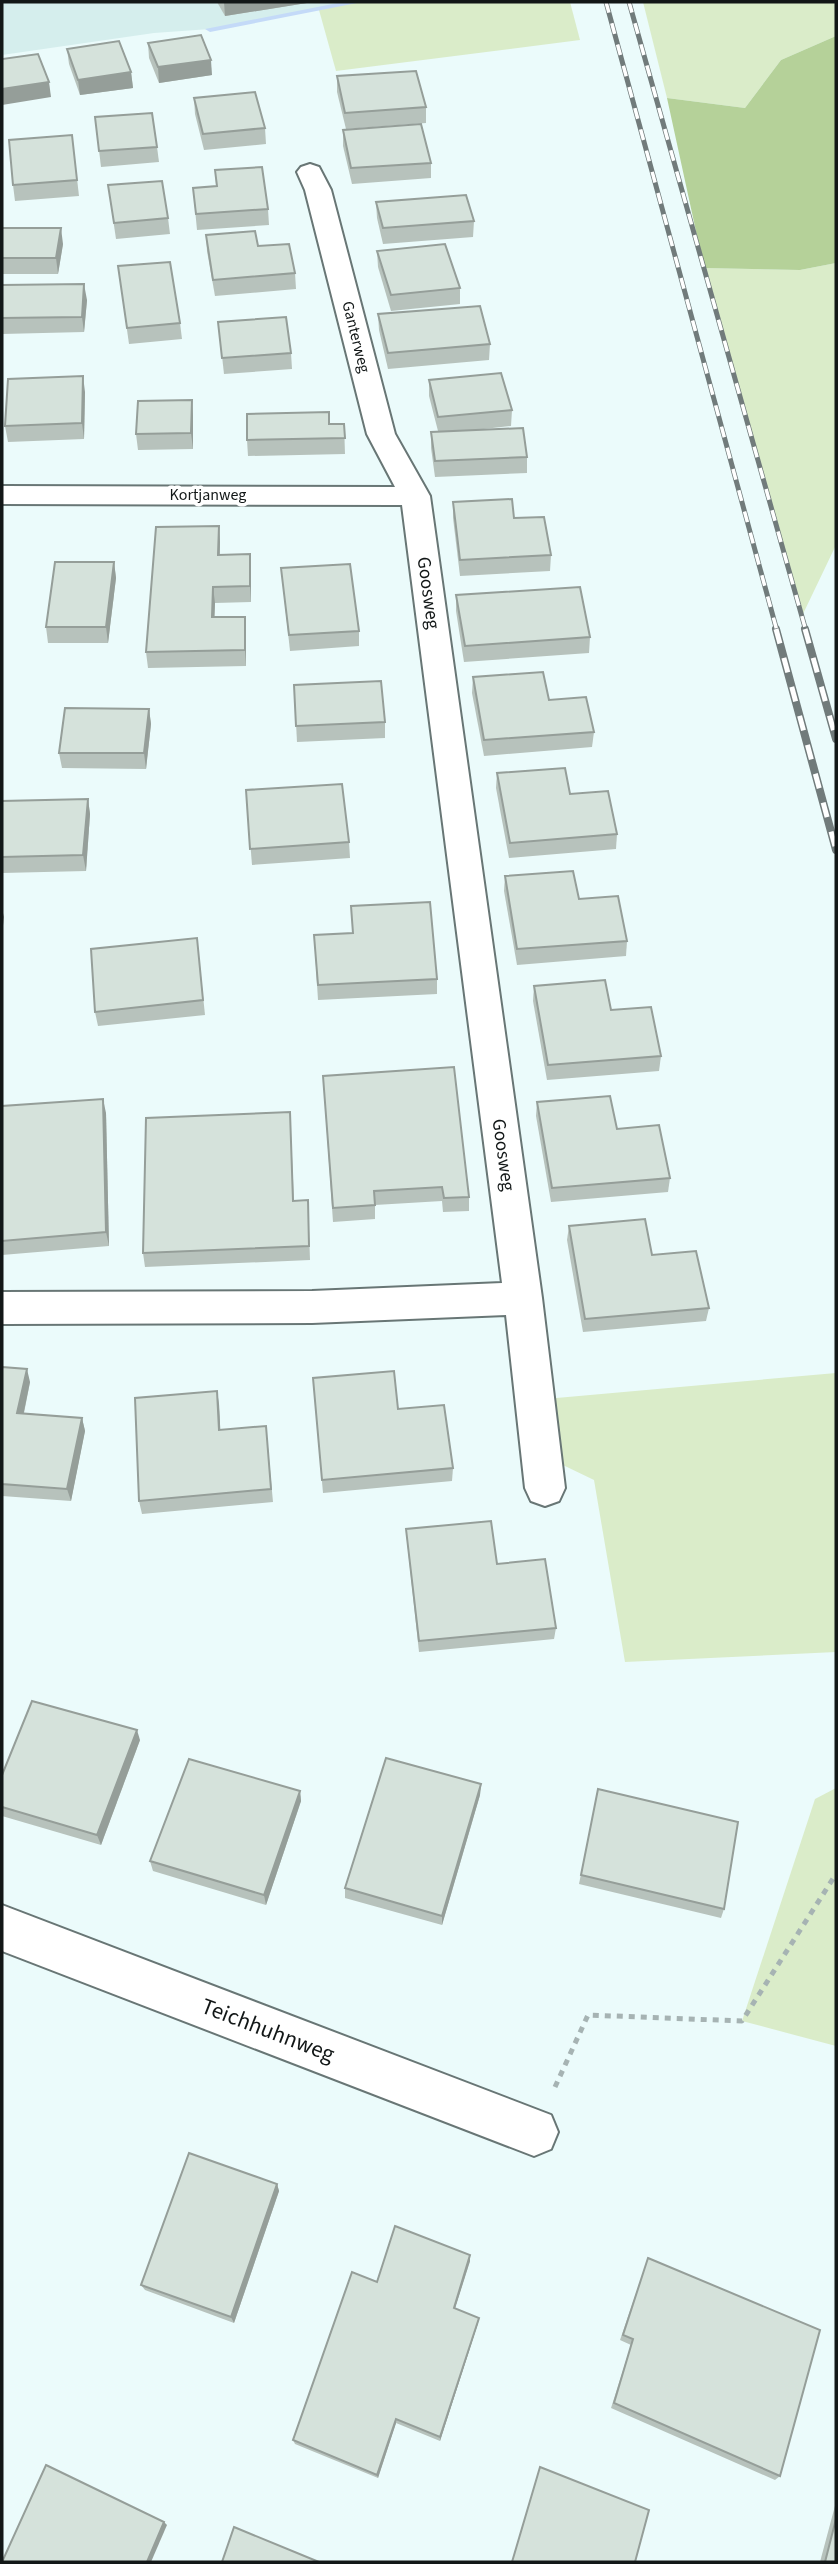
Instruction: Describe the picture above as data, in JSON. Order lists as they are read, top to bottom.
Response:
{
  "streets": {
    "street": [
      "Ganterweg",
      "Kortjanweg",
      "Goosweg",
      "Teichhuhnweg"
    ]
  },
  "crossings": [
    ["Ganterweg", "Kortjanweg"],
    ["Ganterweg", "Goosweg"],
    ["Kortjanweg", "Goosweg"]
  ]
}
